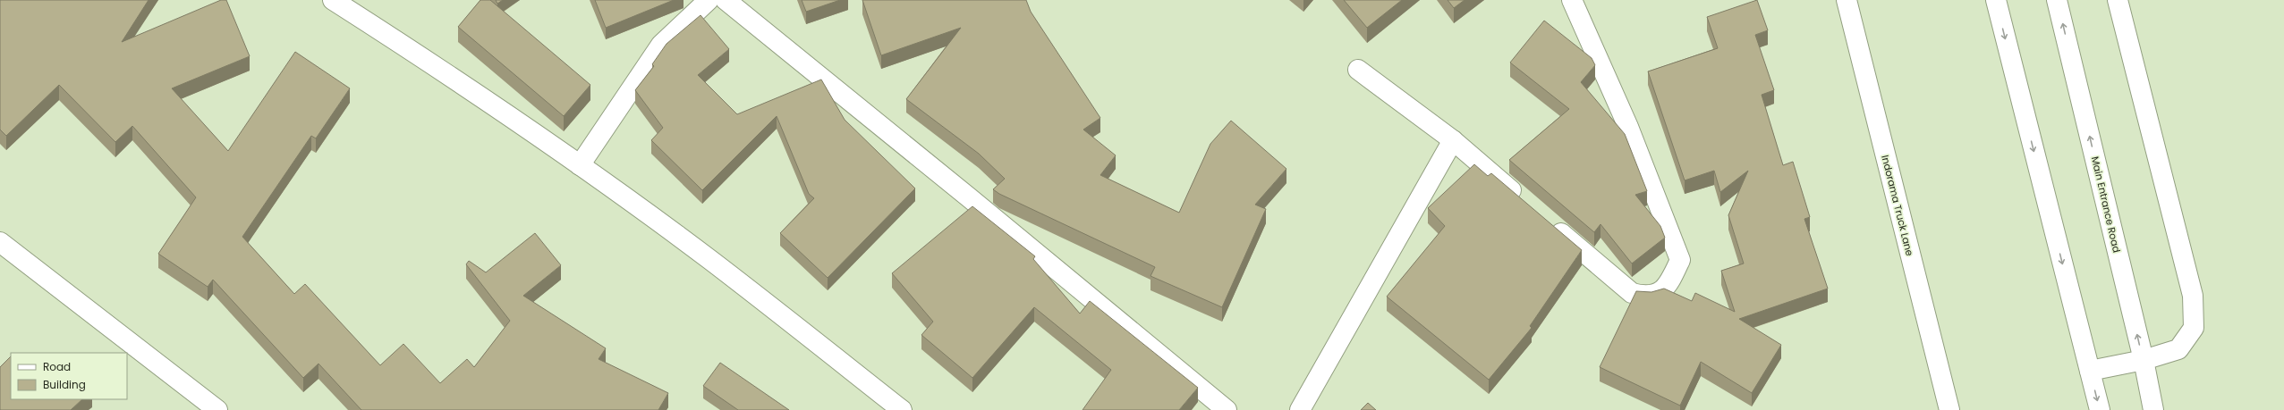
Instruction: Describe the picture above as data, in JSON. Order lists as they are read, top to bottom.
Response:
{
  "streets": {
    "street": ["Main Entrance Road", "Indorama Truck Lane"]
  },
  "legend": ["Road", "Building"]
}
